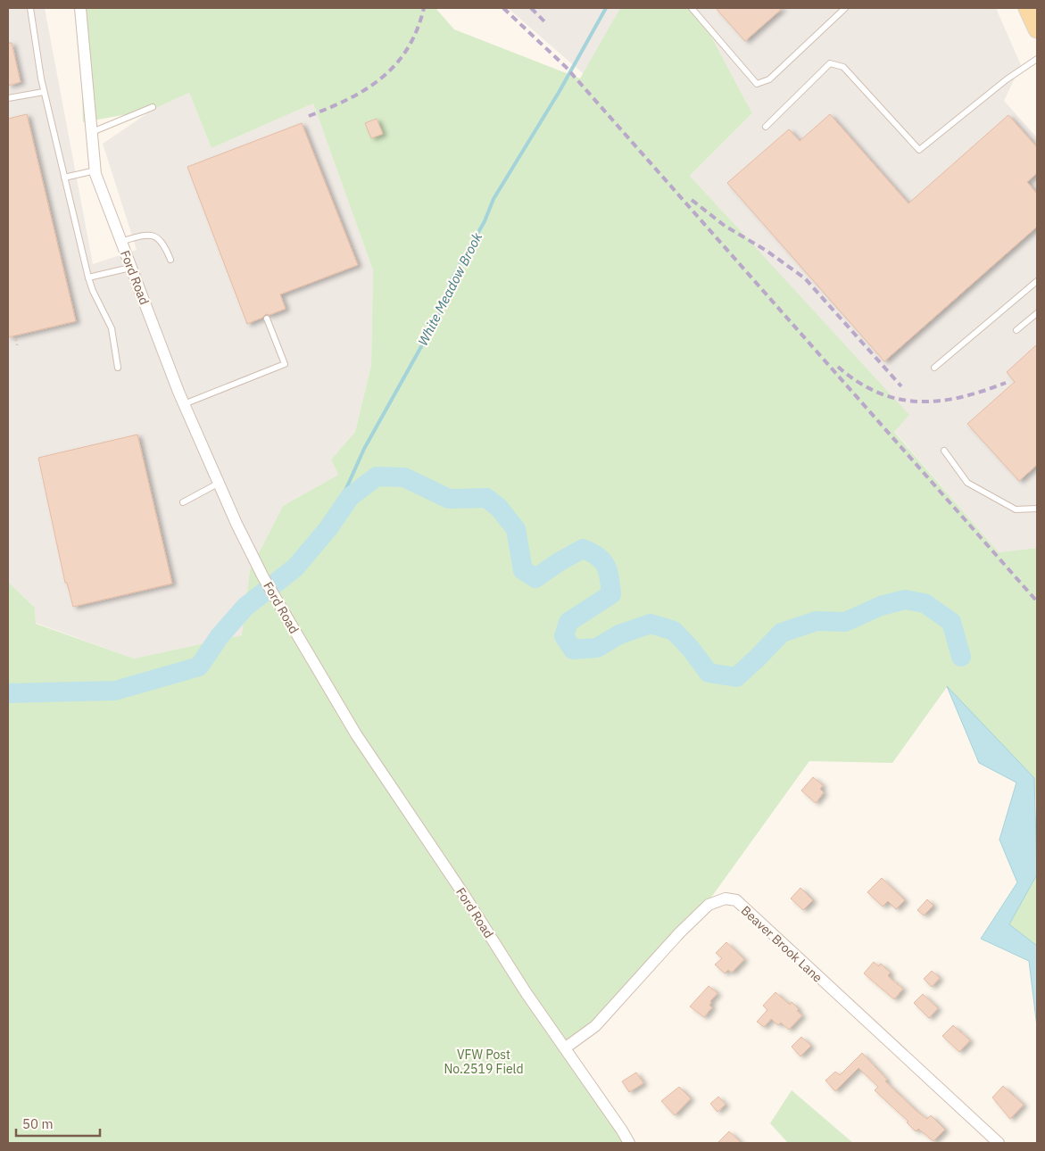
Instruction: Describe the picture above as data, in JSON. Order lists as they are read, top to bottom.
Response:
{
  "streets": {
    "street": ["Ford Road", "Beaver Brook Lane"]
  },
  "crossings": [
    ["Ford Road", "Beaver Brook Lane"]
  ],
  "water": ["White Meadow Brook"],
  "parks": ["VFW Post No.2519 Field"],
  "scale_bar": "50 m"
}
